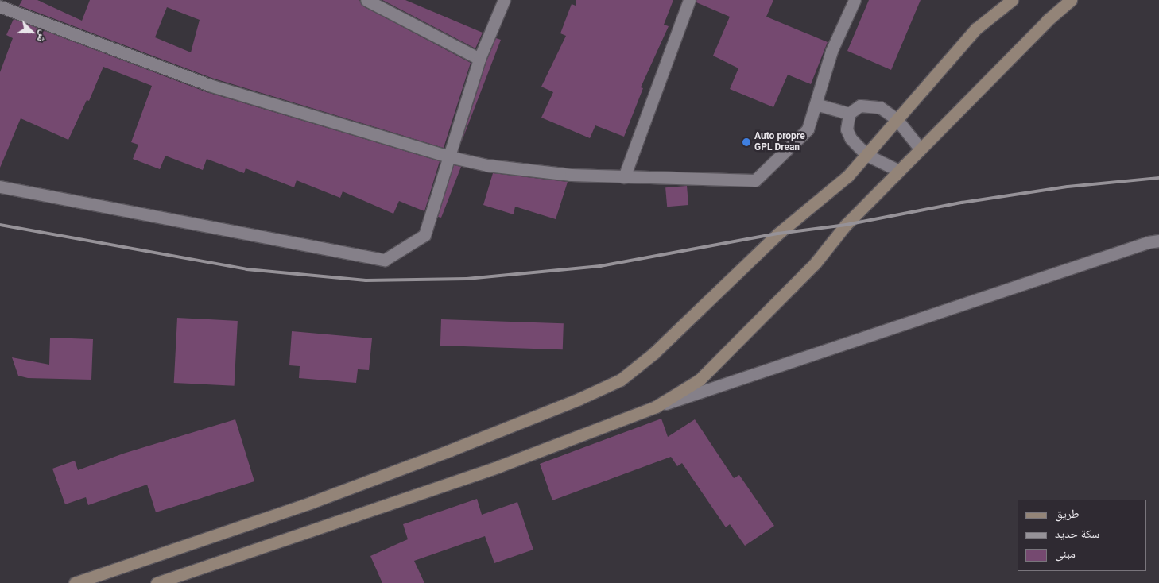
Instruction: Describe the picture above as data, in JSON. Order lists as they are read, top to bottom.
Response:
{
  "places": ["Auto propre GPL Drean"],
  "legend": ["طريق", "سكة حديد", "مبنى"],
  "north": "bottom right"
}
